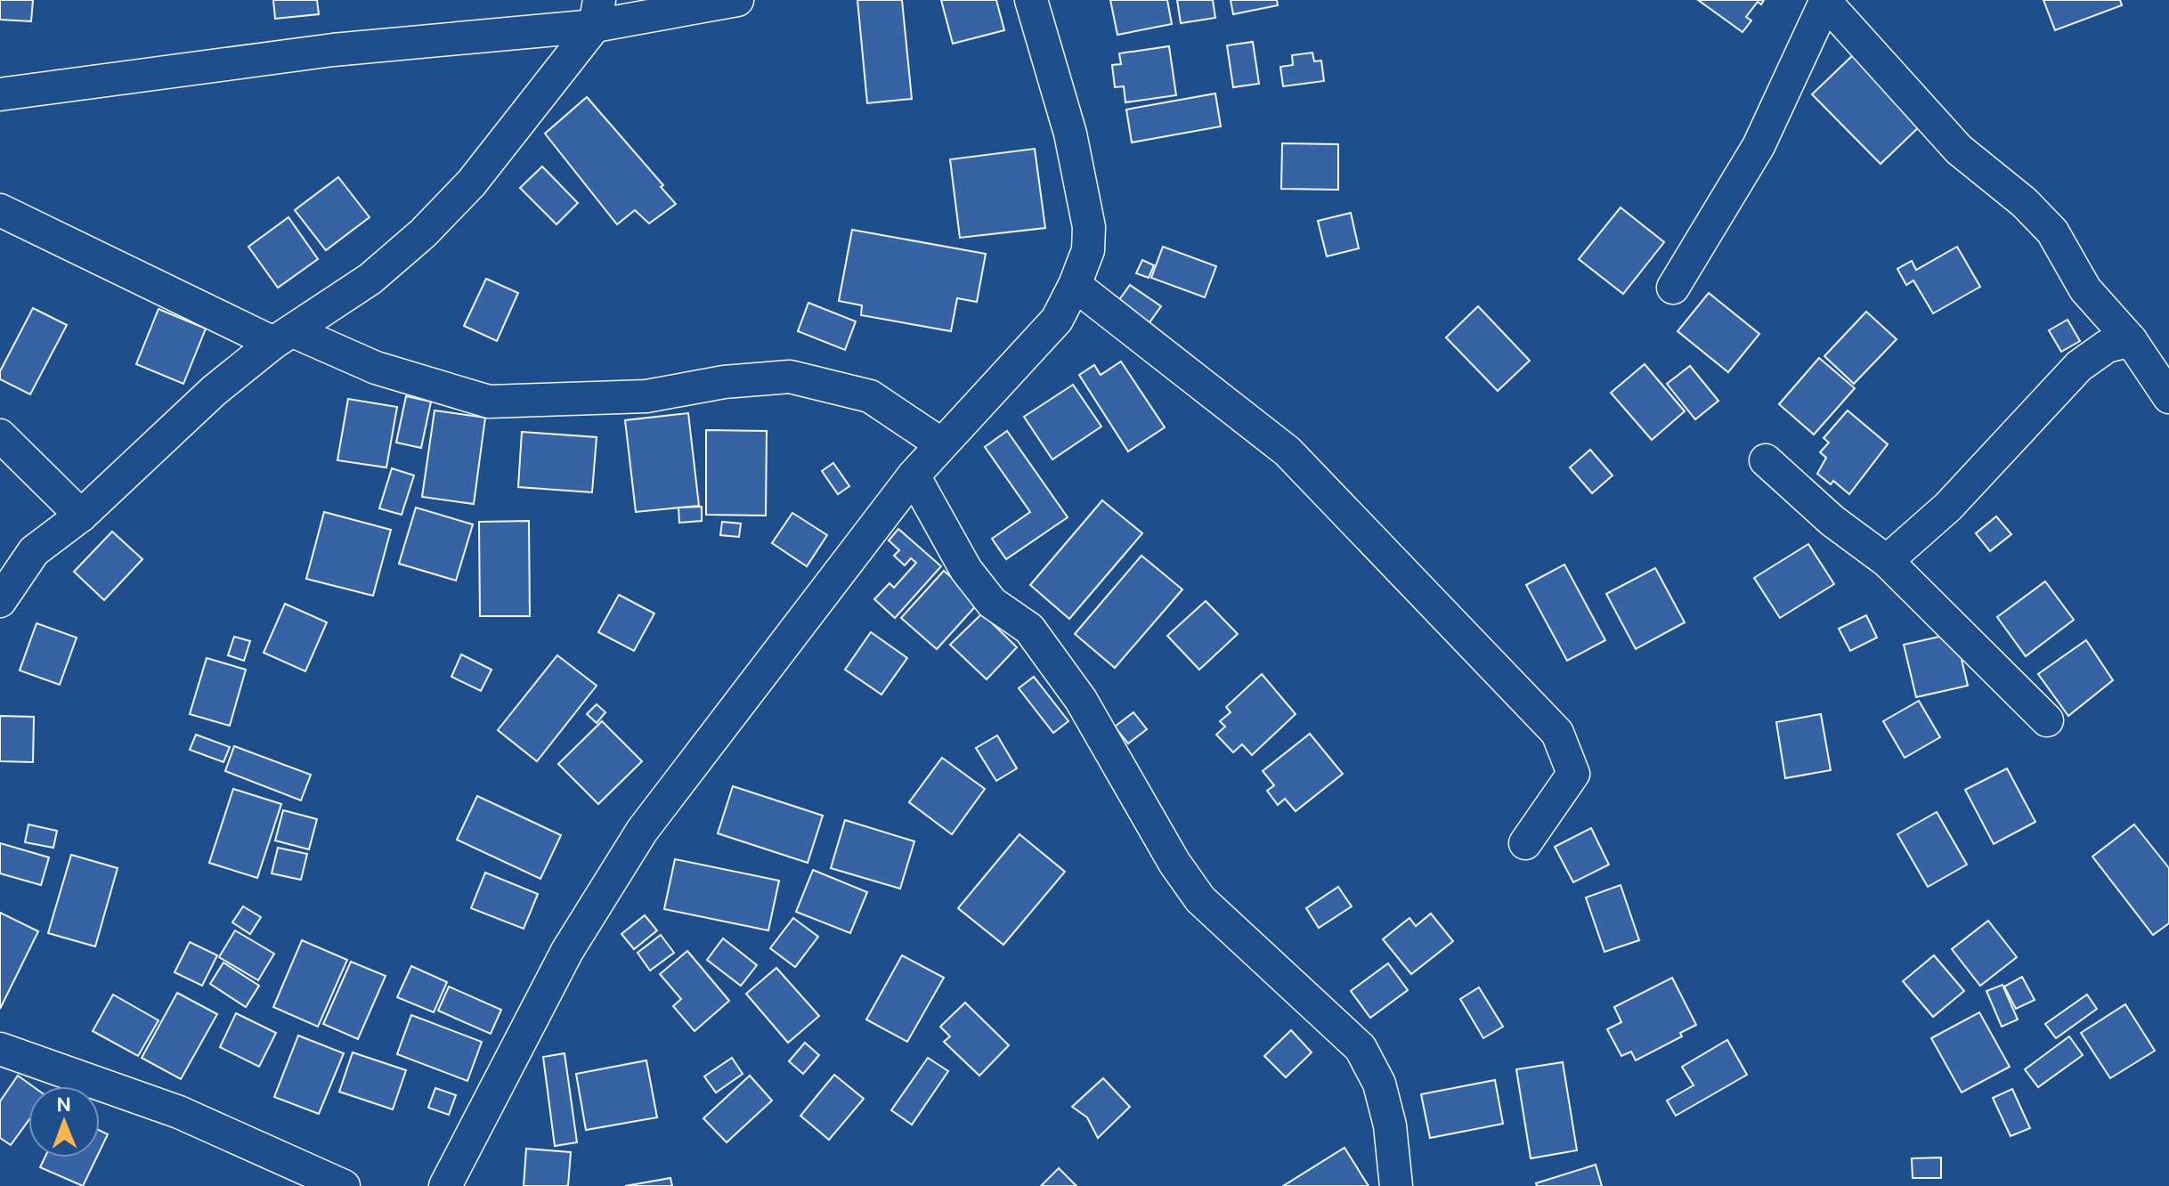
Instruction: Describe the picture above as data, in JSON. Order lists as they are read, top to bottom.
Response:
{
  "north": "top"
}
